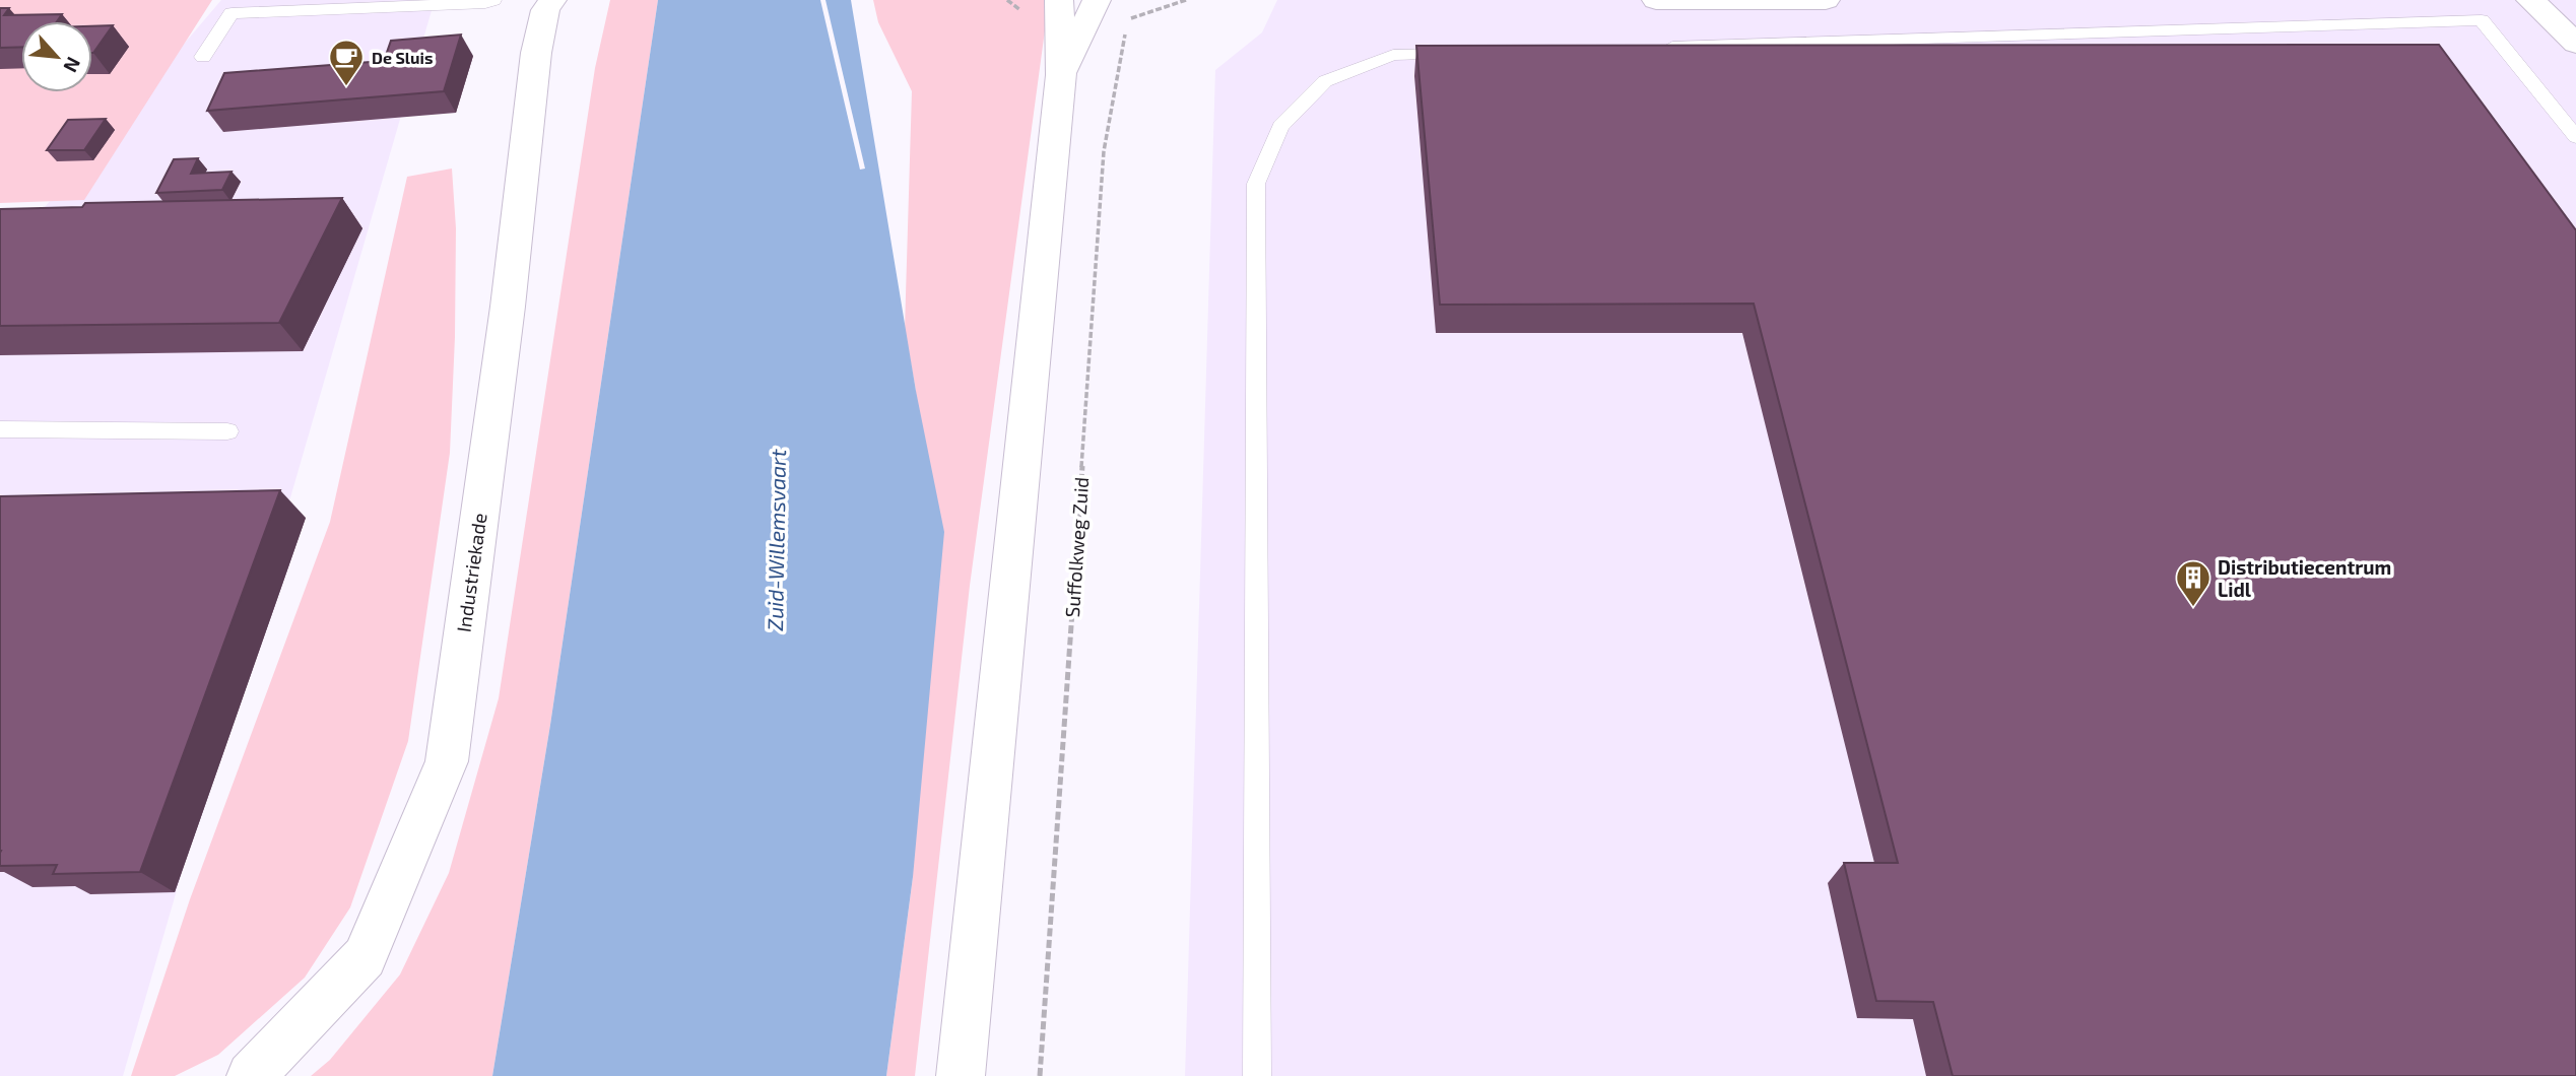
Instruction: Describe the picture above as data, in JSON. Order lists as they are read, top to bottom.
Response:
{
  "streets": {
    "street": ["Industriekade"],
    "path": ["Suffolkweg Zuid"]
  },
  "water": ["Zuid-Willemsvaart"],
  "places": {
    "cafe": ["De Sluis"],
    "building": ["Distributiecentrum Lidl"]
  },
  "north": "bottom right"
}
